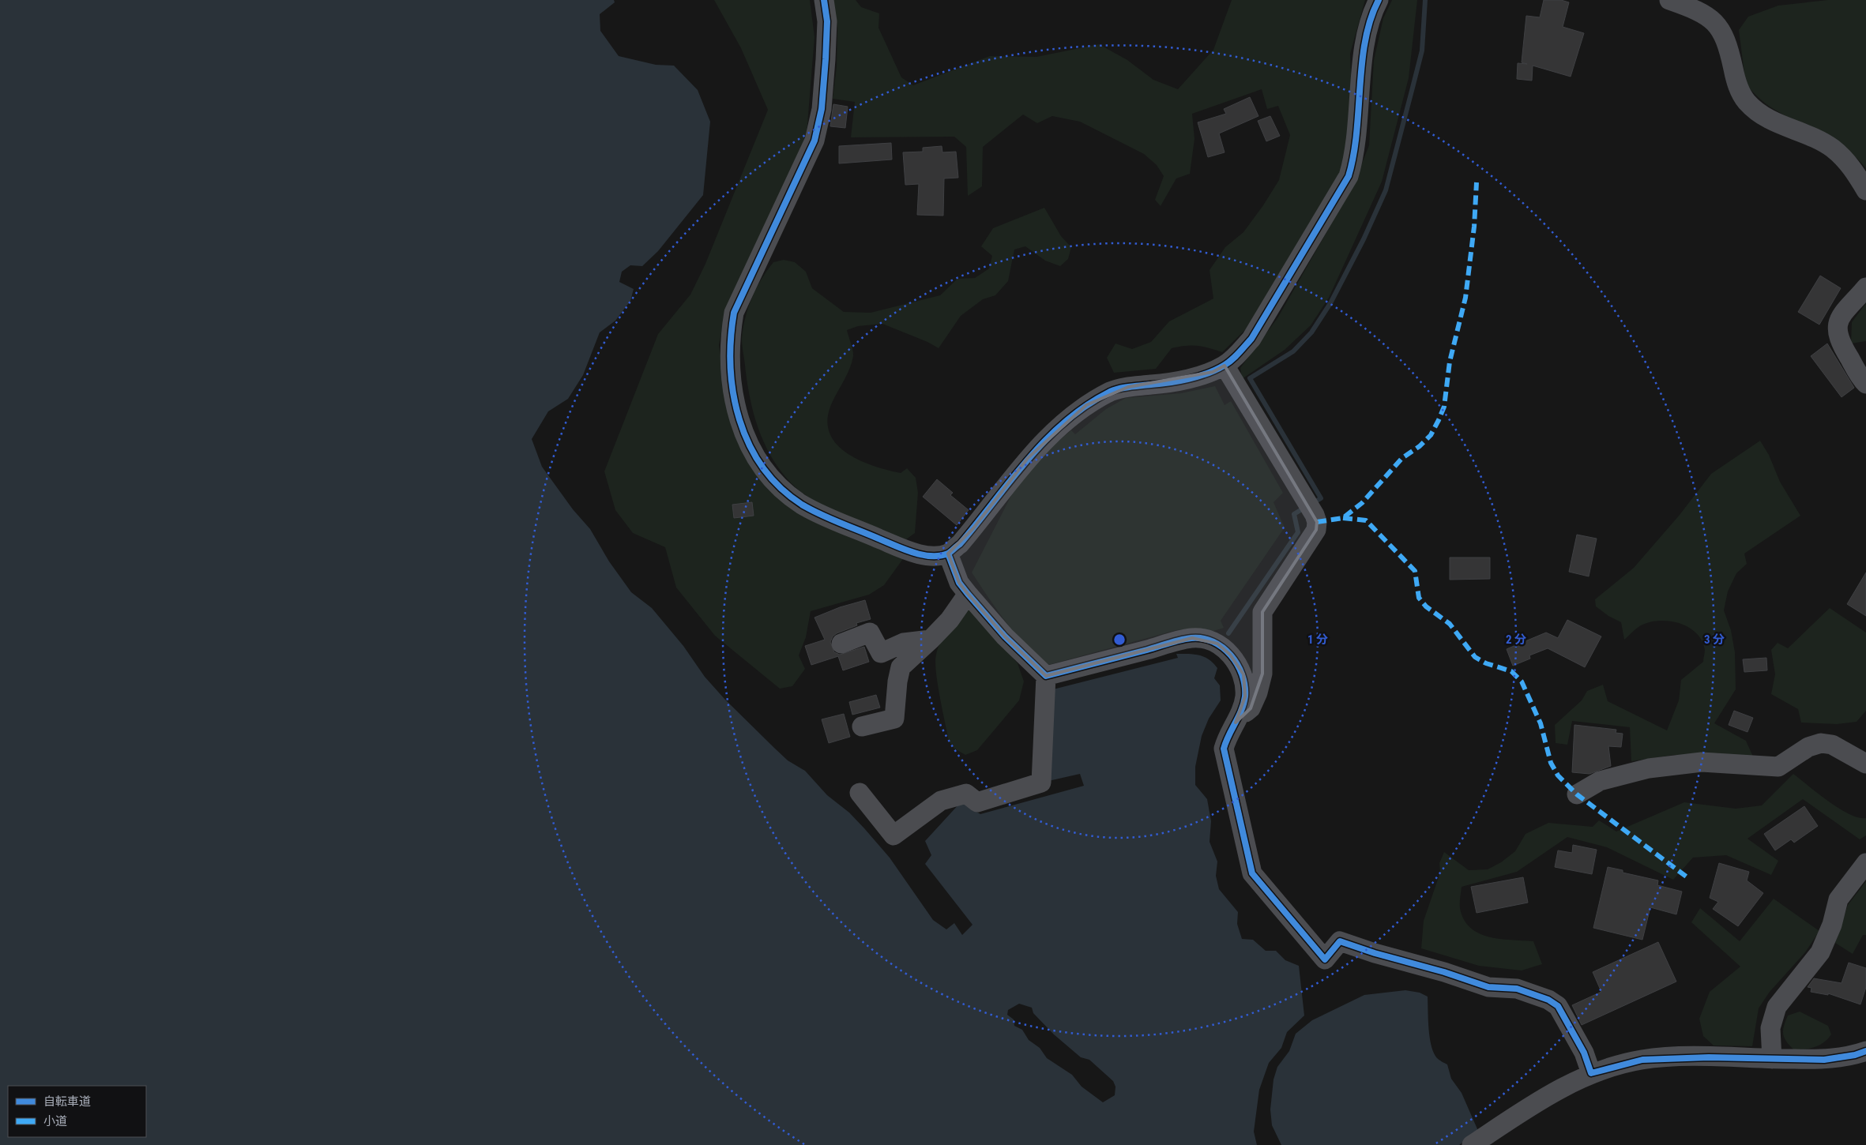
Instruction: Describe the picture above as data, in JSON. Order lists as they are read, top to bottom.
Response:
{
  "legend": ["自転車道", "小道"],
  "rings": ["1 分", "2 分", "3 分"]
}
